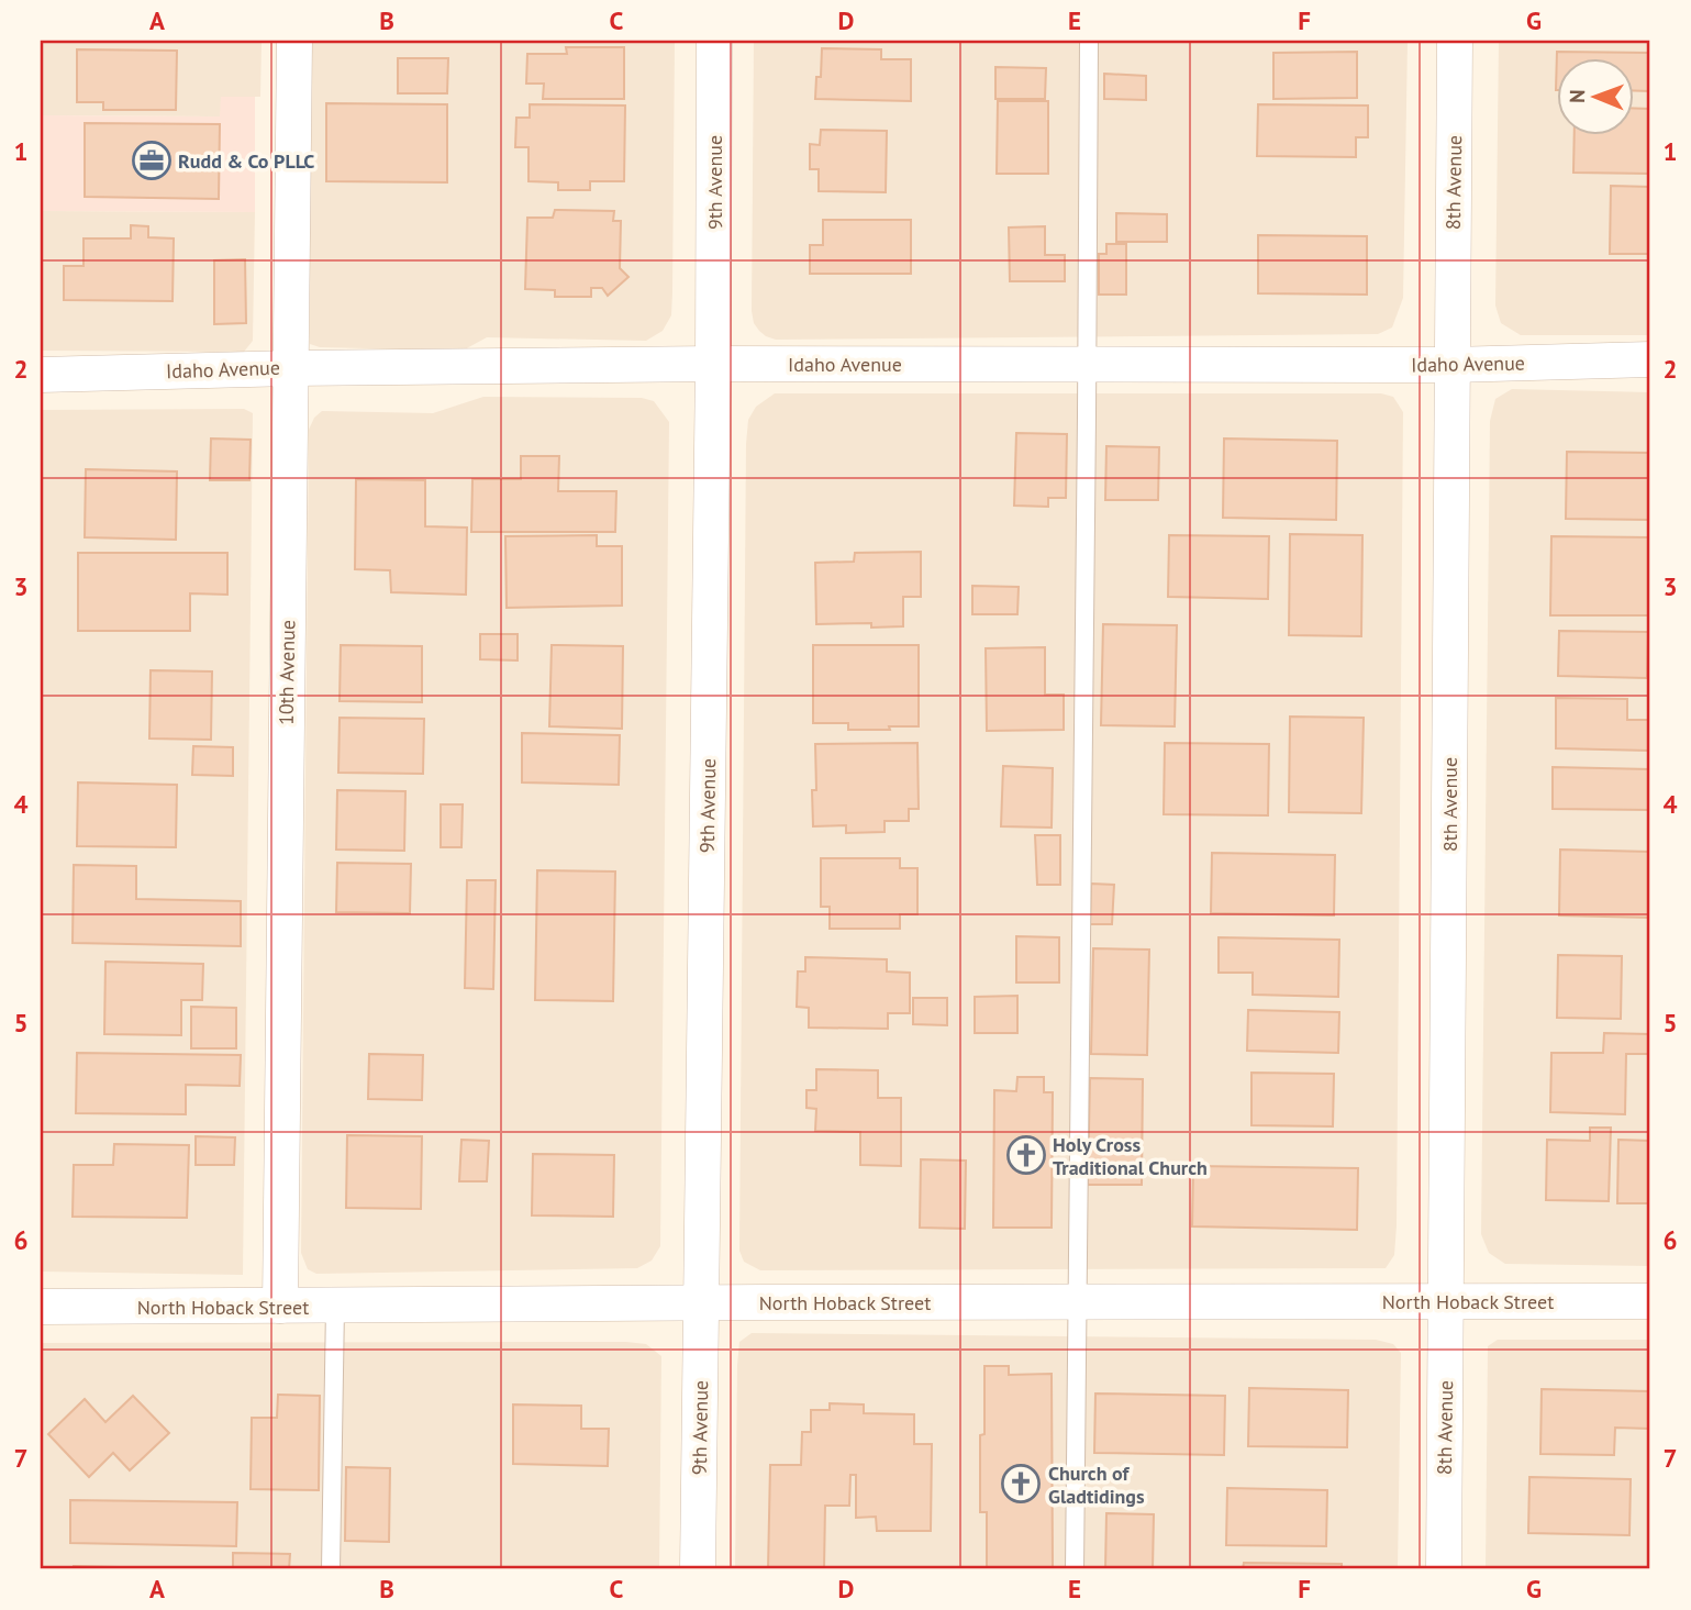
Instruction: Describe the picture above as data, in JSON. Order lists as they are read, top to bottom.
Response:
{
  "streets": {
    "street": [
      "9th Avenue",
      "8th Avenue",
      "Idaho Avenue",
      "10th Avenue",
      "North Hoback Street"
    ]
  },
  "crossings": [
    ["9th Avenue", "Idaho Avenue"],
    ["9th Avenue", "North Hoback Street"],
    ["8th Avenue", "Idaho Avenue"],
    ["8th Avenue", "North Hoback Street"],
    ["Idaho Avenue", "10th Avenue"],
    ["10th Avenue", "North Hoback Street"]
  ],
  "places": {
    "office": ["Rudd & Co PLLC"],
    "church": ["Holy Cross Traditional Church", "Church of Gladtidings"]
  },
  "north": "left",
  "grid": {
    "columns": [
      "A",
      "B",
      "C",
      "D",
      "E",
      "F",
      "G"
    ],
    "rows": [
      "1",
      "2",
      "3",
      "4",
      "5",
      "6",
      "7"
    ]
  }
}
